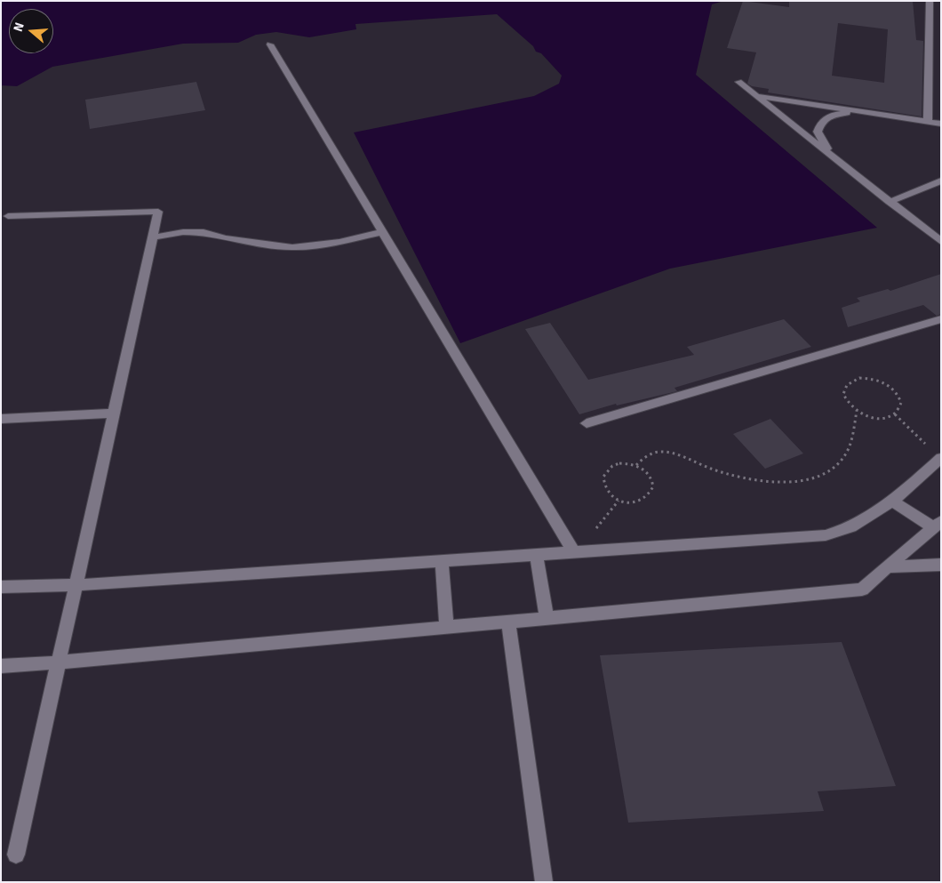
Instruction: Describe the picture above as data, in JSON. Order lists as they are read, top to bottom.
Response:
{
  "north": "left"
}
